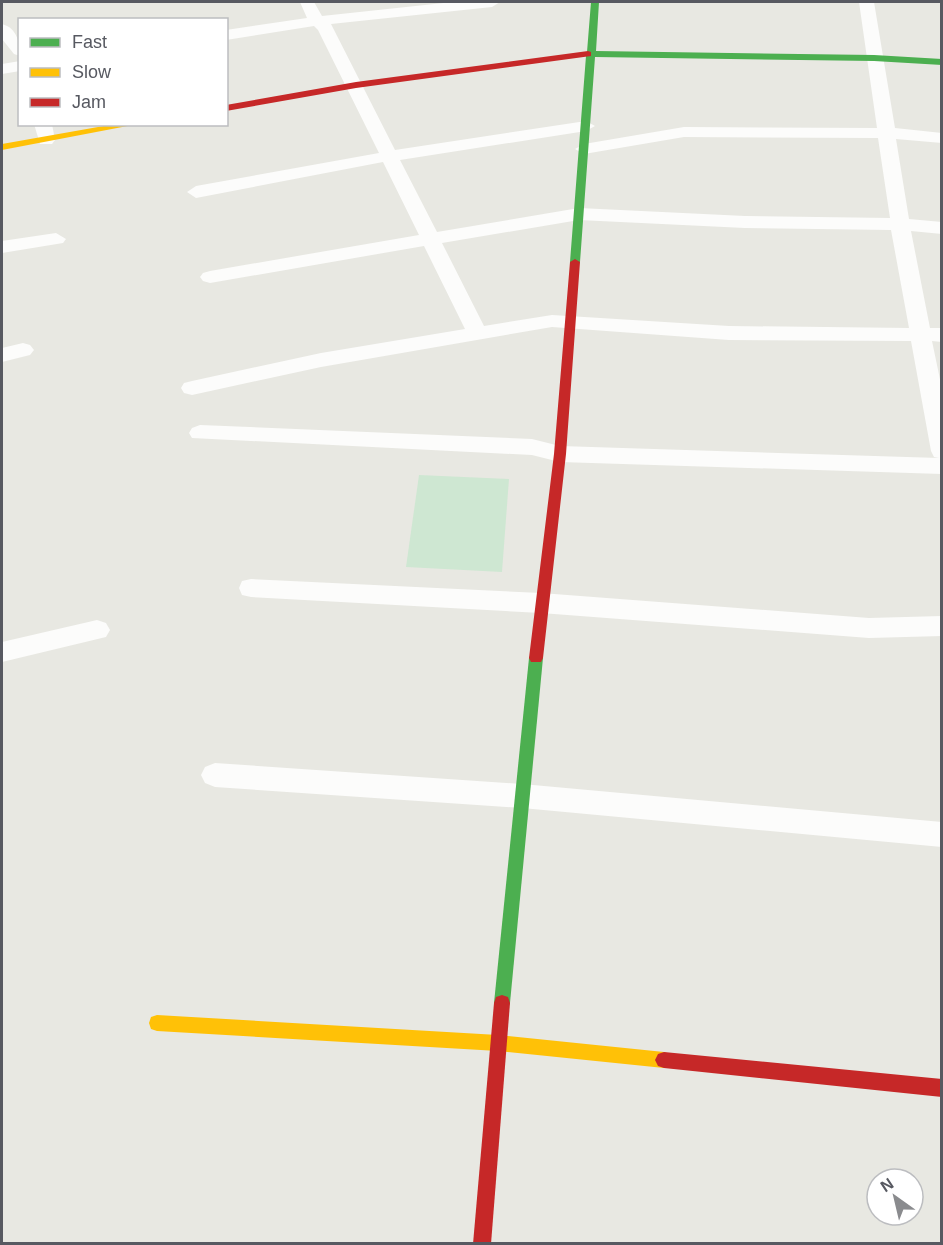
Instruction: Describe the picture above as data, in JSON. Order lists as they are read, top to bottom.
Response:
{
  "legend": ["Fast", "Slow", "Jam"],
  "north": "top left"
}
